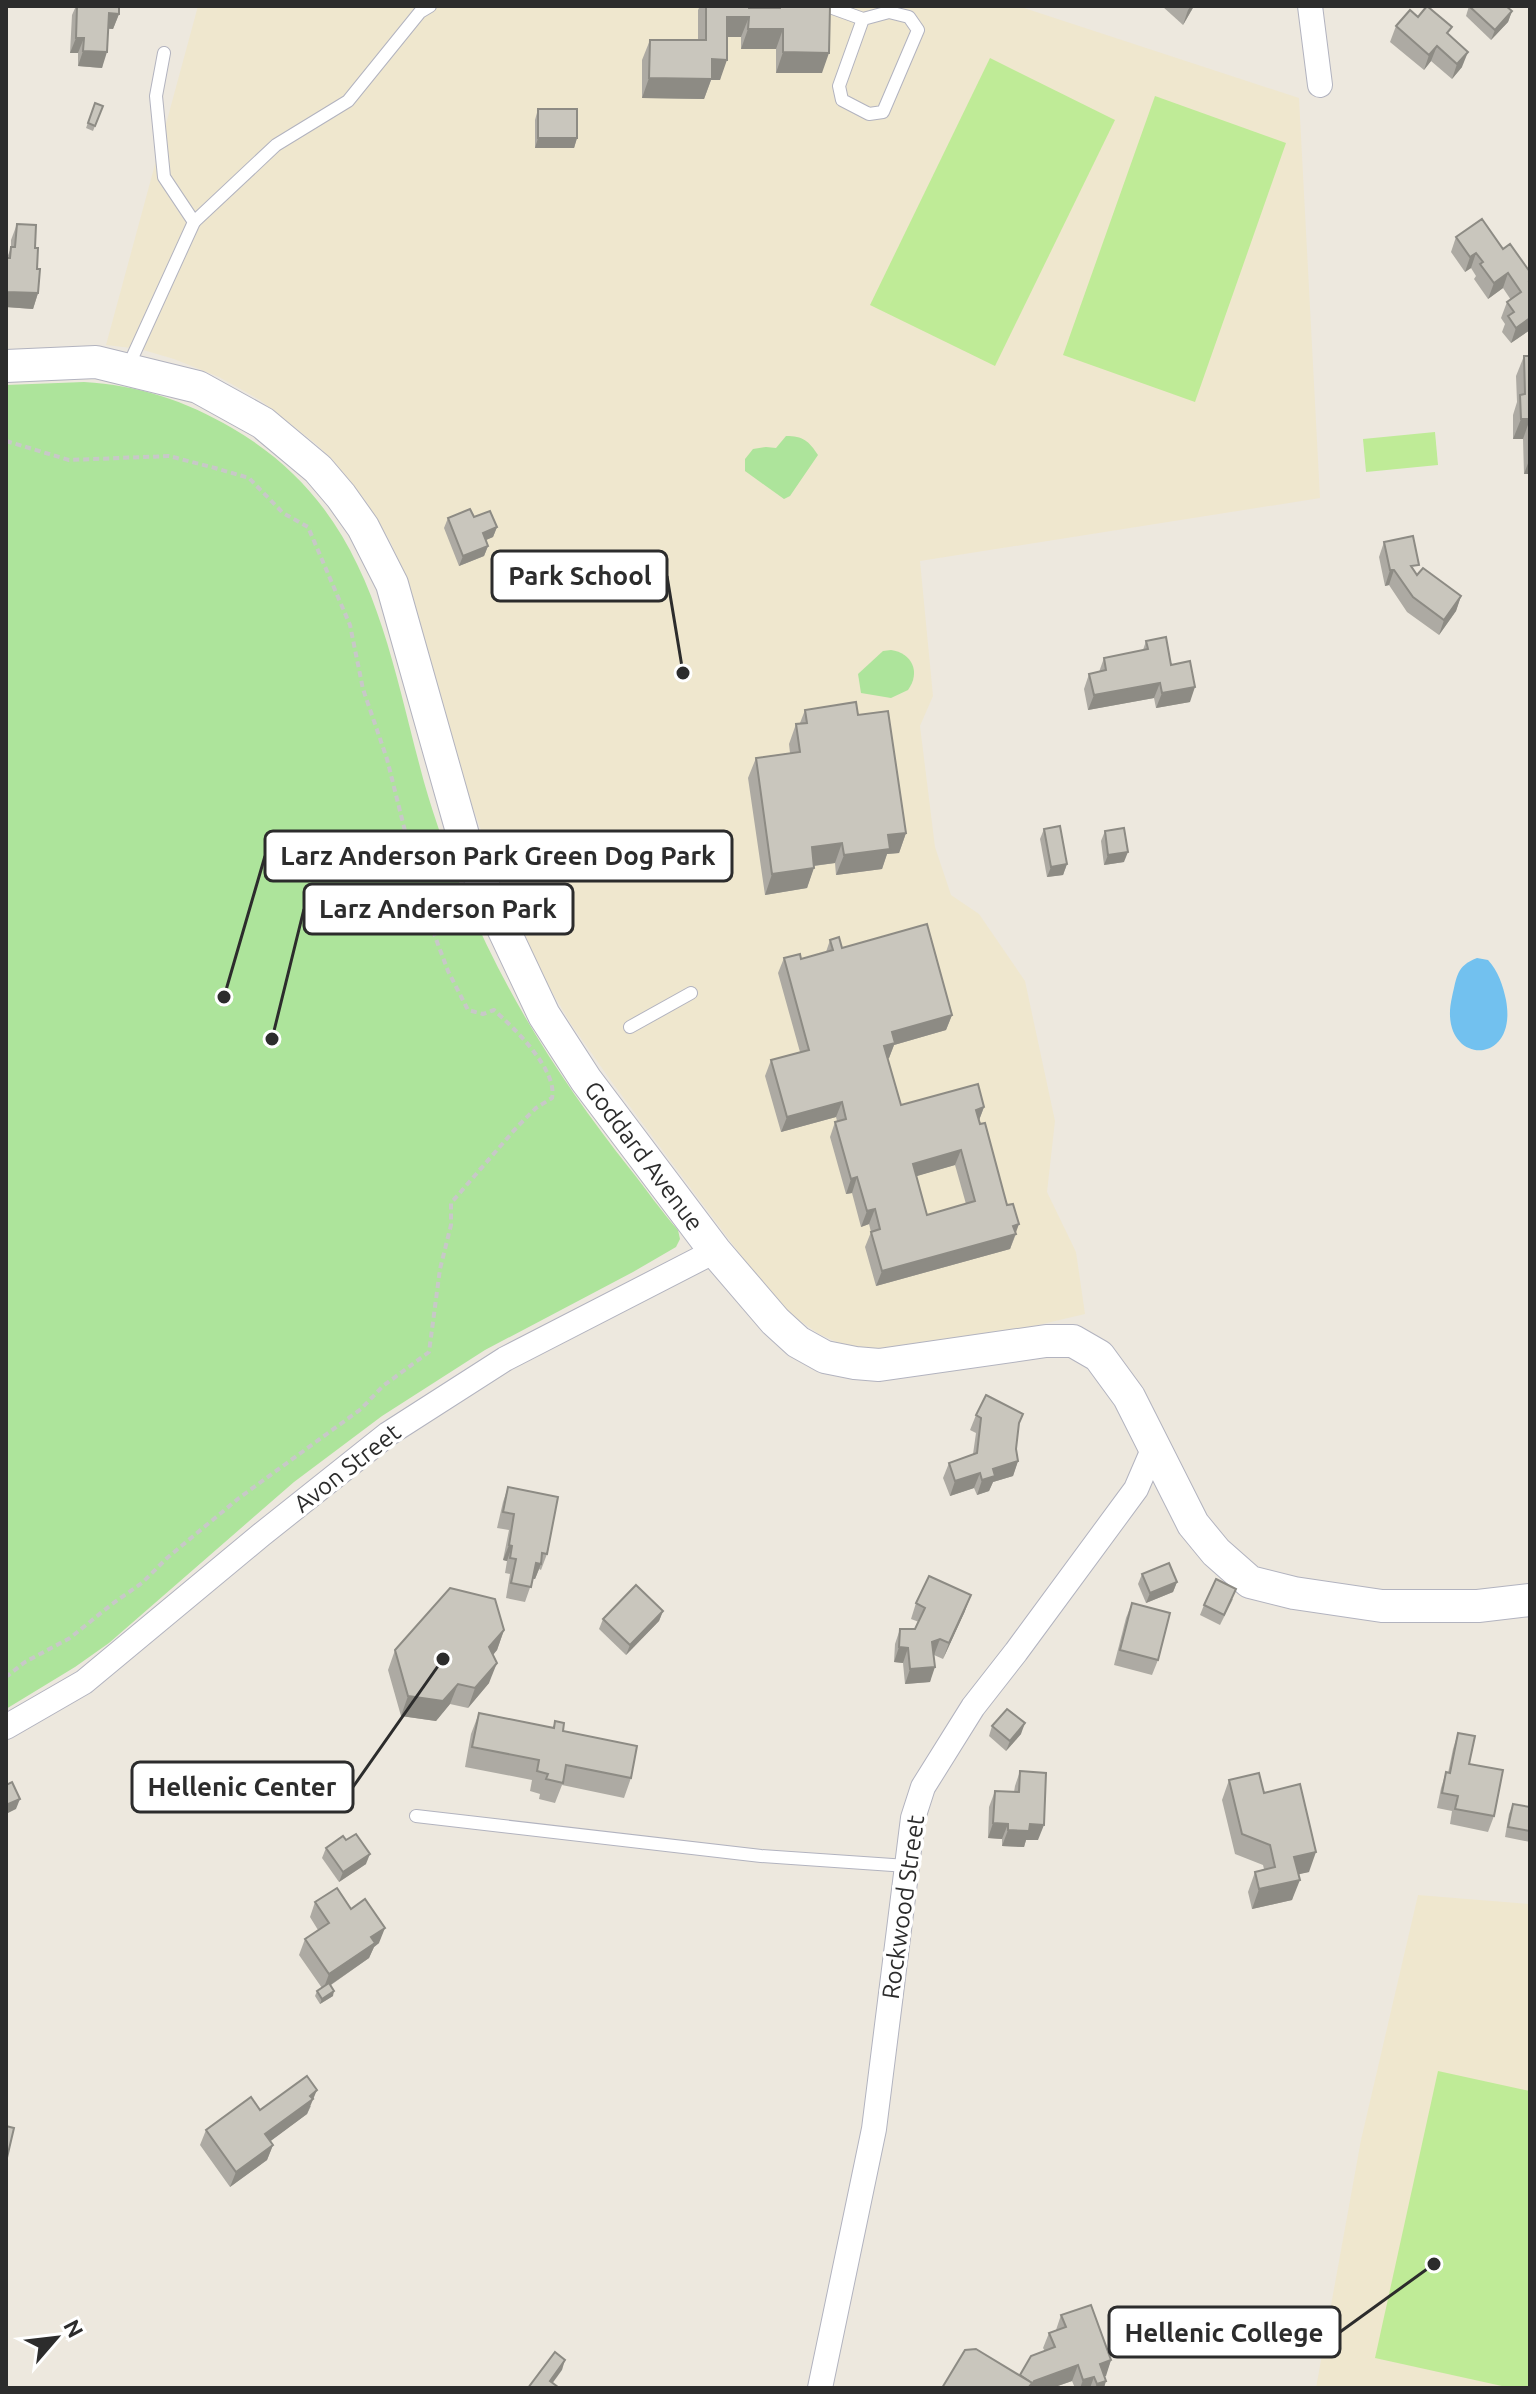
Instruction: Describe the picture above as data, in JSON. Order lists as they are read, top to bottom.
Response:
{
  "streets": {
    "main road": ["Goddard Avenue"],
    "street": ["Avon Street", "Rockwood Street"]
  },
  "crossings": [
    ["Goddard Avenue", "Avon Street"],
    ["Goddard Avenue", "Rockwood Street"]
  ],
  "places": [
    "Park School",
    "Larz Anderson Park Green Dog Park",
    "Larz Anderson Park",
    "Hellenic Center",
    "Hellenic College"
  ],
  "north": "top right"
}
